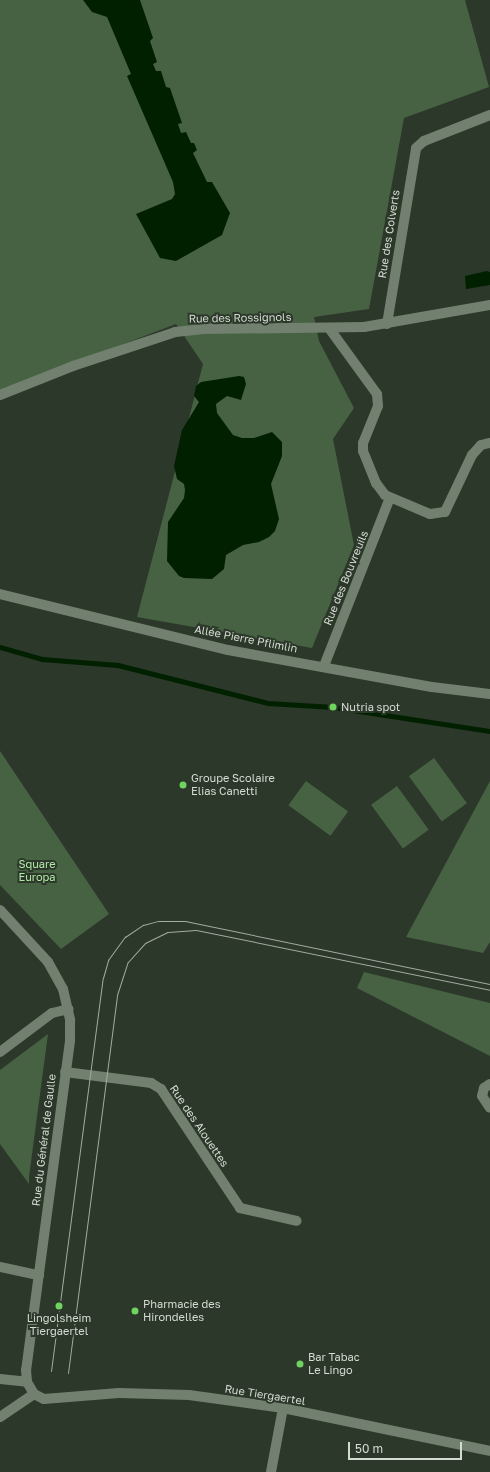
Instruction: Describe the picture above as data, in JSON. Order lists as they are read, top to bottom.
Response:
{
  "streets": {
    "street": [
      "Rue des Colverts",
      "Rue des Rossignols",
      "Rue des Bouvreuils",
      "Allée Pierre Pflimlin",
      "Rue des Alouettes",
      "Rue du Général de Gaulle",
      "Rue Tiergaertel"
    ]
  },
  "crossings": [
    ["Rue des Colverts", "Rue des Rossignols"],
    ["Rue des Bouvreuils", "Allée Pierre Pflimlin"],
    ["Rue des Alouettes", "Rue du Général de Gaulle"]
  ],
  "parks": ["Square Europa"],
  "places": [
    "Nutria spot",
    "Groupe Scolaire Elias Canetti",
    "Lingolsheim Tiergaertel",
    "Pharmacie des Hirondelles",
    "Bar Tabac Le Lingo"
  ],
  "scale_bar": "50 m"
}
